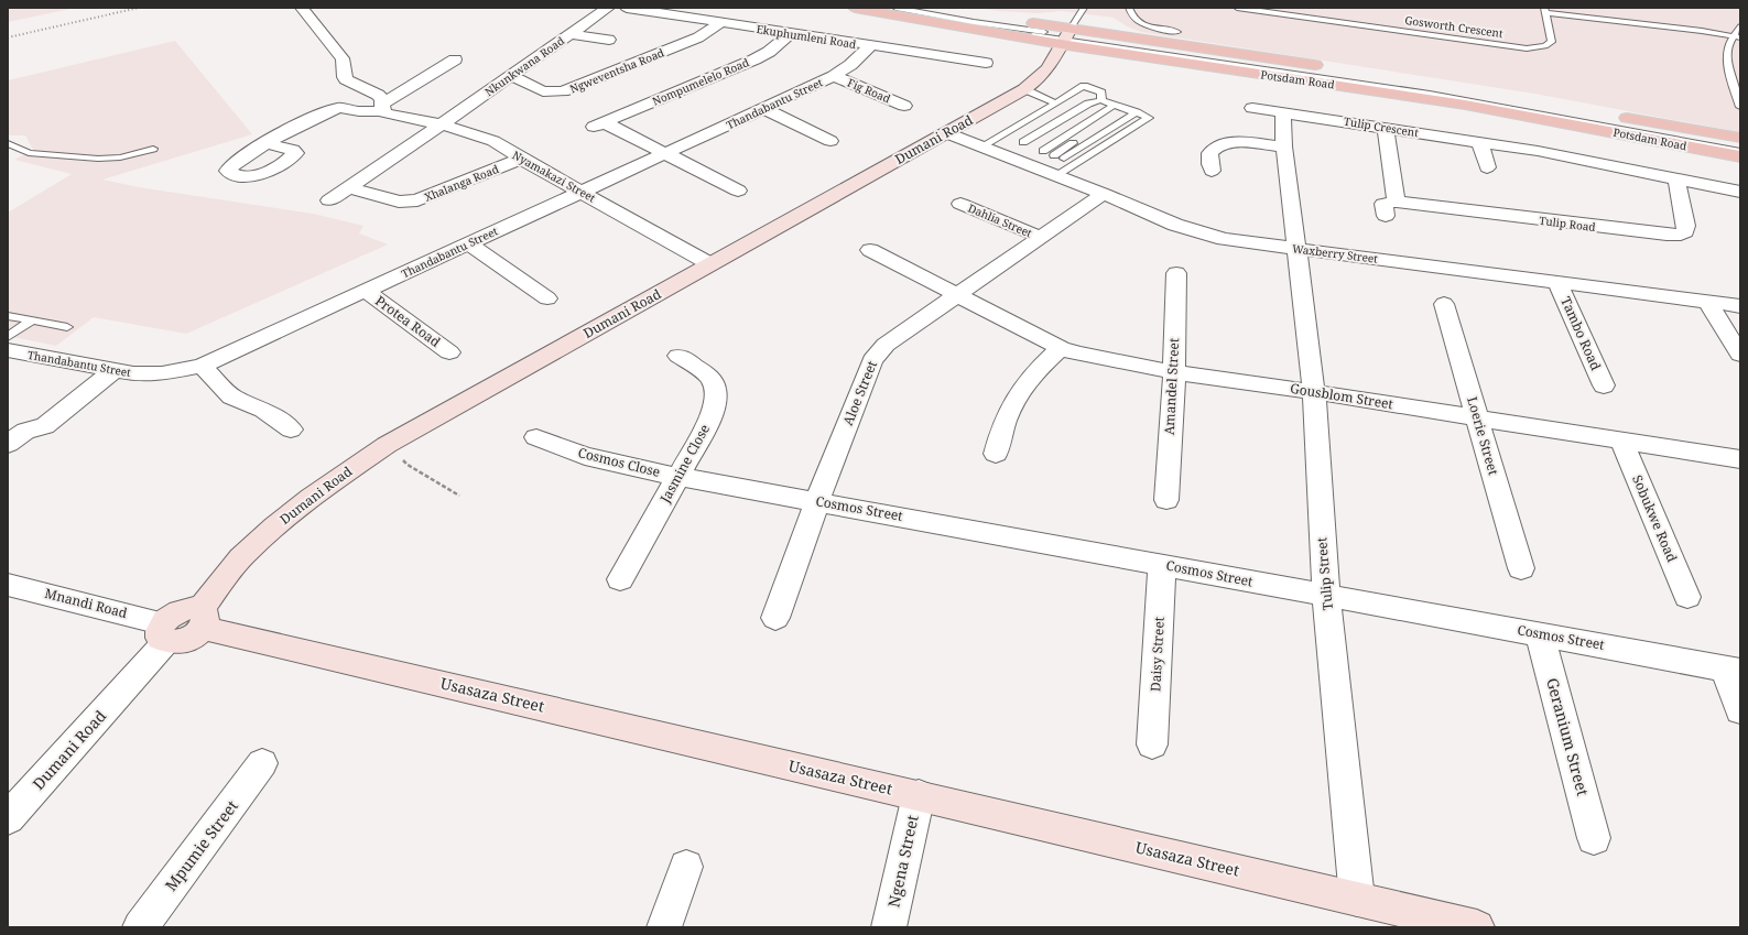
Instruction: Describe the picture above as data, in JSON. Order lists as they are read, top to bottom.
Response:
{
  "streets": {
    "main road": ["Potsdam Road"],
    "street": [
      "Ekuphumleni Road",
      "Nkunkwana Road",
      "Ngweventsha Road",
      "Nompumelelo Road",
      "Fig Road",
      "Thandabantu Street",
      "Tulip Crescent",
      "Dumani Road",
      "Nyamakazi Street",
      "Xhalanga Road",
      "Dahlia Street",
      "Tulip Road",
      "Waxberry Street",
      "Protea Road",
      "Tambo Road",
      "Amandel Street",
      "Aloe Street",
      "Gousblom Street",
      "Loerie Street",
      "Cosmos Close",
      "Jasmine Close",
      "Cosmos Street",
      "Sobukwe Road",
      "Tulip Street",
      "Mnandi Road",
      "Daisy Street",
      "Usasaza Street",
      "Geranium Street",
      "Mpumie Street",
      "Ngena Street"
    ],
    "lane": ["Gosworth Crescent"]
  },
  "crossings": [
    ["Ekuphumleni Road", "Ngweventsha Road"],
    ["Ekuphumleni Road", "Nompumelelo Road"],
    ["Ekuphumleni Road", "Thandabantu Street"],
    ["Nkunkwana Road", "Ngweventsha Road"],
    ["Nkunkwana Road", "Nyamakazi Street"],
    ["Potsdam Road", "Dumani Road"],
    ["Nompumelelo Road", "Thandabantu Street"],
    ["Fig Road", "Thandabantu Street"],
    ["Thandabantu Street", "Nyamakazi Street"],
    ["Thandabantu Street", "Protea Road"],
    ["Tulip Crescent", "Tulip Road"],
    ["Dumani Road", "Nyamakazi Street"],
    ["Dumani Road", "Waxberry Street"],
    ["Dumani Road", "Mnandi Road"],
    ["Dumani Road", "Usasaza Street"],
    ["Nyamakazi Street", "Xhalanga Road"],
    ["Dahlia Street", "Aloe Street"],
    ["Waxberry Street", "Tambo Road"],
    ["Waxberry Street", "Aloe Street"],
    ["Waxberry Street", "Tulip Street"],
    ["Amandel Street", "Gousblom Street"],
    ["Aloe Street", "Gousblom Street"],
    ["Aloe Street", "Cosmos Street"],
    ["Gousblom Street", "Loerie Street"],
    ["Gousblom Street", "Sobukwe Road"],
    ["Gousblom Street", "Tulip Street"],
    ["Cosmos Close", "Jasmine Close"],
    ["Cosmos Close", "Cosmos Street"],
    ["Jasmine Close", "Cosmos Street"],
    ["Cosmos Street", "Tulip Street"],
    ["Cosmos Street", "Daisy Street"],
    ["Cosmos Street", "Geranium Street"],
    ["Tulip Street", "Usasaza Street"],
    ["Usasaza Street", "Ngena Street"]
  ]
}
